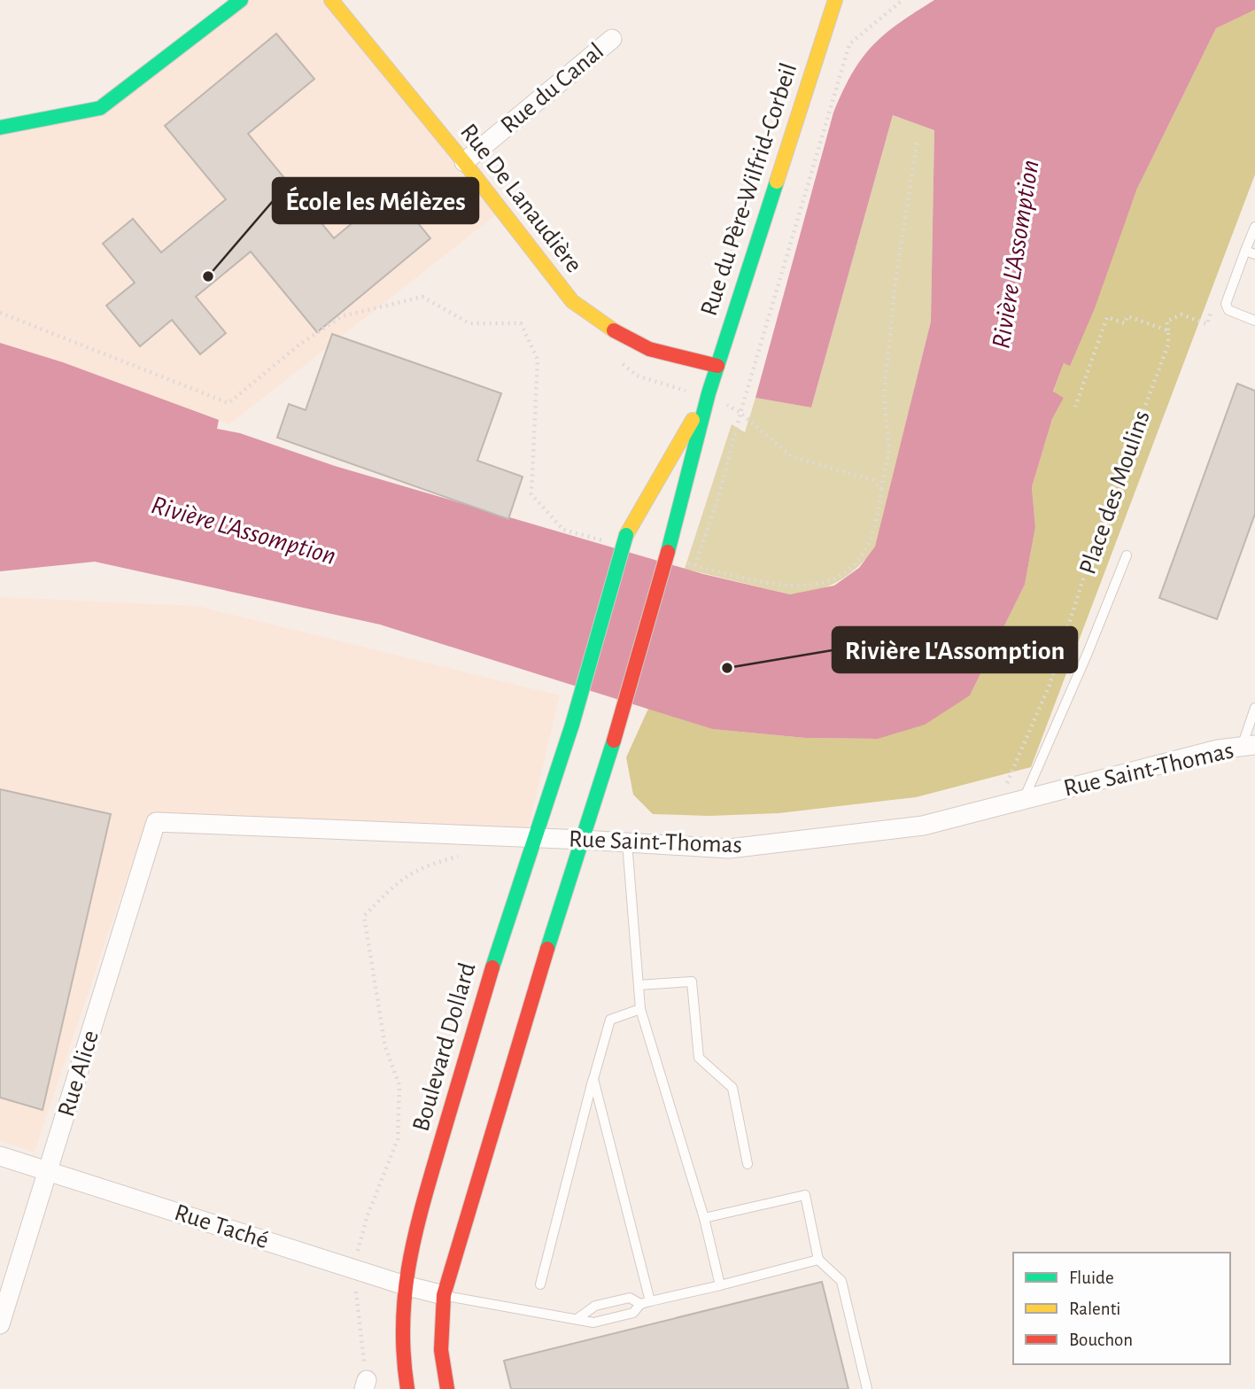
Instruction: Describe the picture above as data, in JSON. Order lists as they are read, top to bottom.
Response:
{
  "streets": {
    "main road": ["Rue du Père-Wilfrid-Corbeil", "Rue De Lanaudière", "Boulevard Dollard"],
    "street": [
      "Rue du Canal",
      "Rue Saint-Thomas",
      "Rue Alice",
      "Rue Taché"
    ],
    "path": ["Place des Moulins"]
  },
  "crossings": [
    ["Rue du Canal", "Rue De Lanaudière"],
    ["Rue du Père-Wilfrid-Corbeil", "Rue De Lanaudière"],
    ["Rue du Père-Wilfrid-Corbeil", "Rue Saint-Thomas"],
    ["Rue du Père-Wilfrid-Corbeil", "Boulevard Dollard"],
    ["Place des Moulins", "Rue Saint-Thomas"],
    ["Rue Saint-Thomas", "Boulevard Dollard"],
    ["Rue Saint-Thomas", "Rue Alice"],
    ["Boulevard Dollard", "Rue Taché"],
    ["Rue Alice", "Rue Taché"]
  ],
  "water": ["Rivière L'Assomption"],
  "places": ["École les Mélèzes", "Rivière L'Assomption"],
  "legend": ["Fluide", "Ralenti", "Bouchon"]
}
